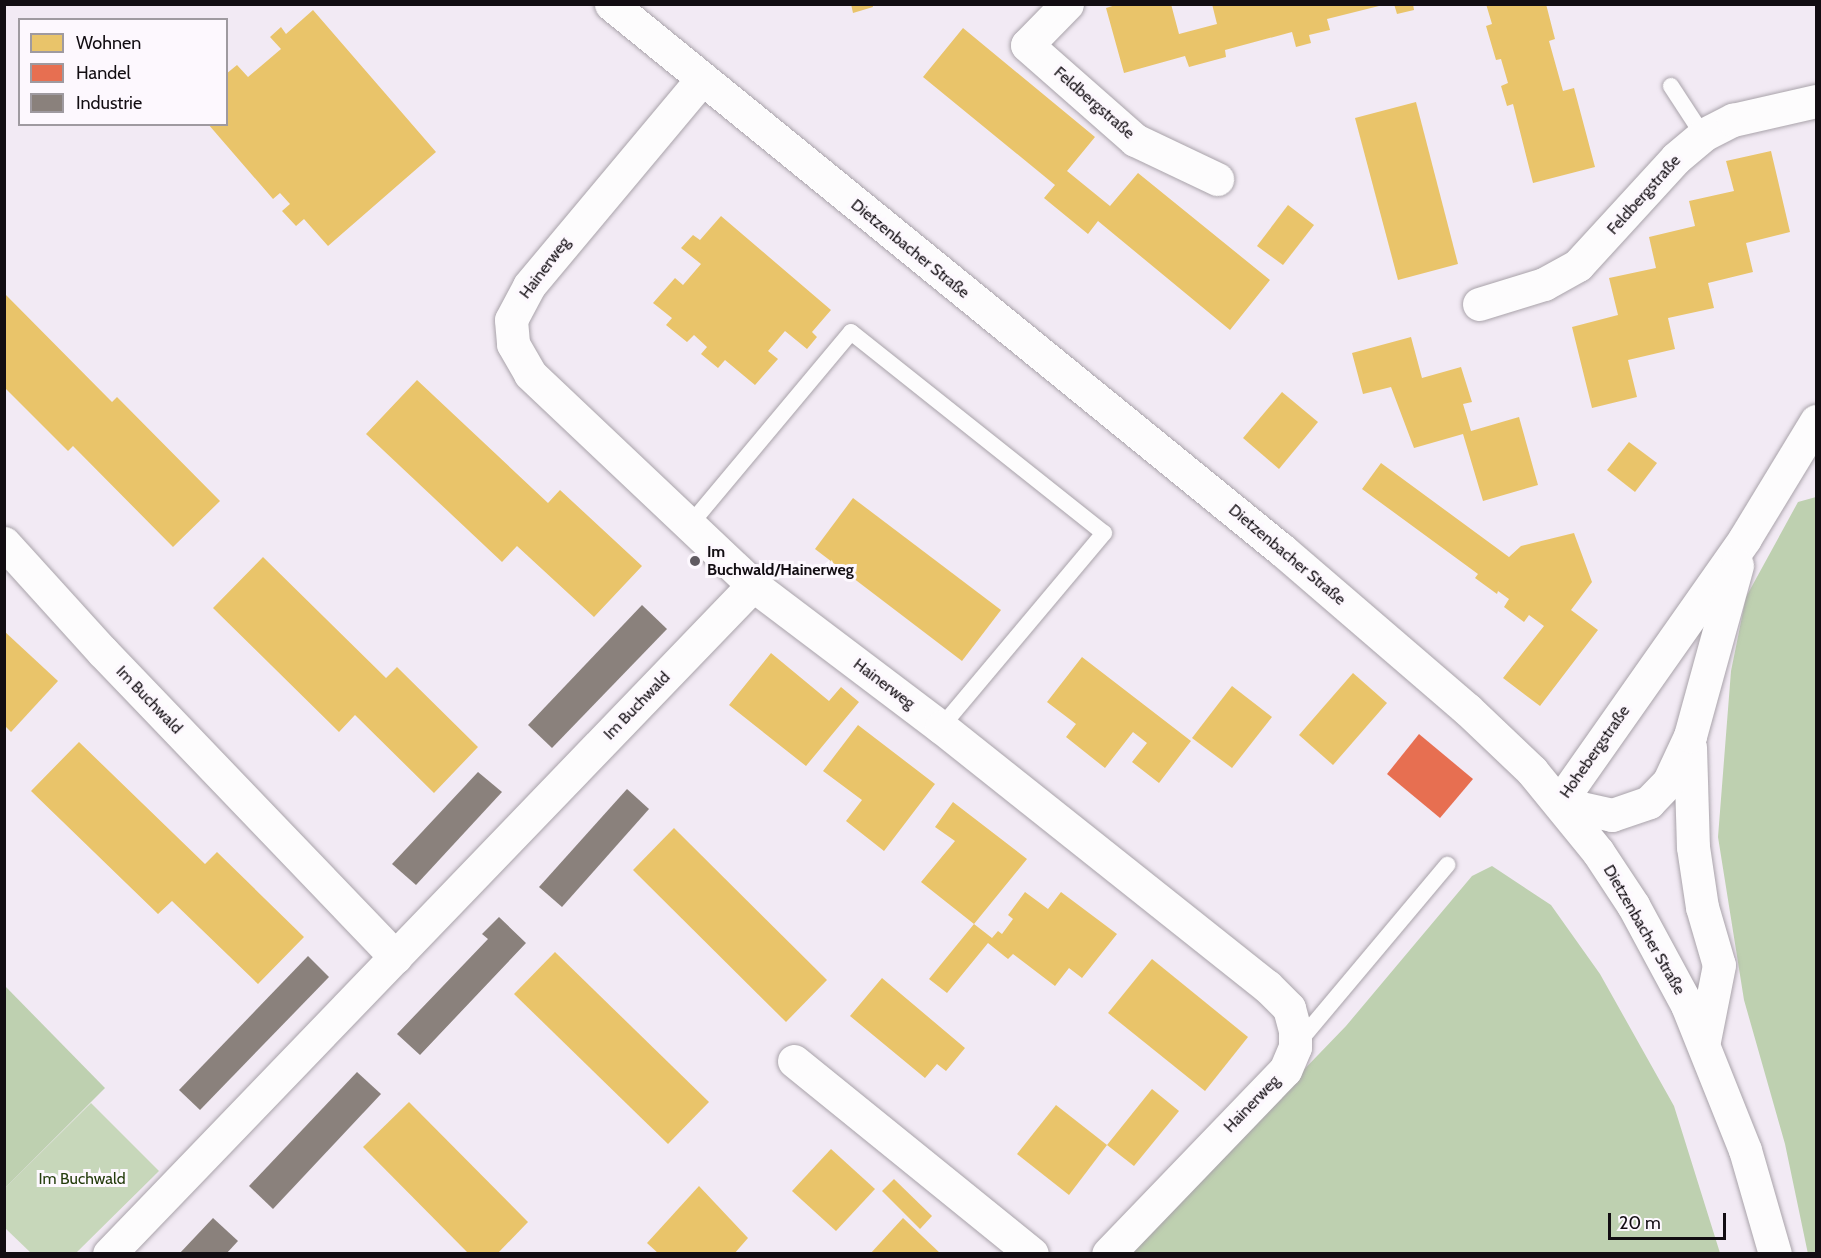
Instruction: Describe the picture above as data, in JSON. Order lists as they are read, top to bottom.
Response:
{
  "streets": {
    "street": [
      "Feldbergstraße",
      "Dietzenbacher Straße",
      "Hainerweg",
      "Im Buchwald",
      "Hohebergstraße"
    ]
  },
  "crossings": [
    ["Dietzenbacher Straße", "Hainerweg"],
    ["Dietzenbacher Straße", "Hohebergstraße"],
    ["Hainerweg", "Im Buchwald"]
  ],
  "parks": ["Im Buchwald"],
  "places": ["Im Buchwald/Hainerweg"],
  "legend": ["Wohnen", "Handel", "Industrie"],
  "scale_bar": "20 m"
}
